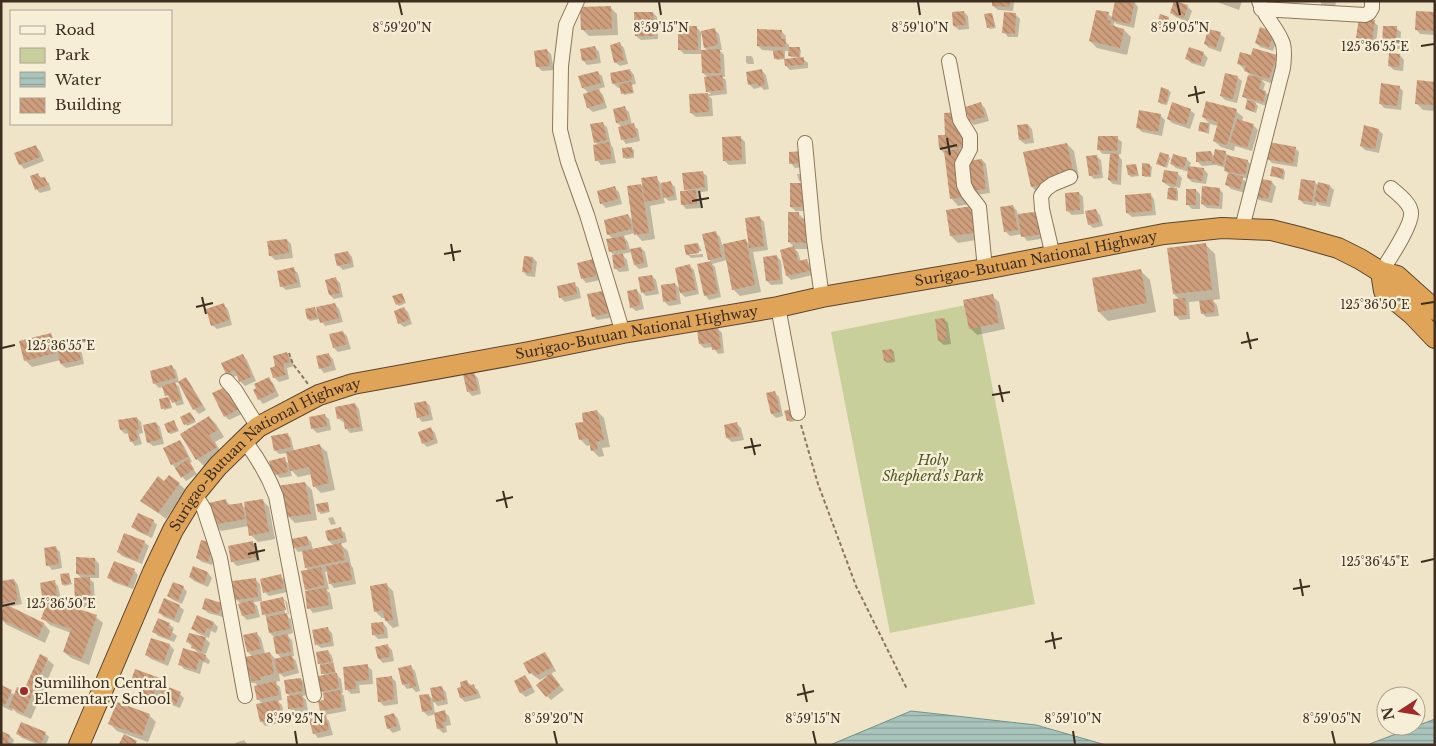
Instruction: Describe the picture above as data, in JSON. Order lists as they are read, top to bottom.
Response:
{
  "streets": {
    "highway": ["Surigao-Butuan National Highway"]
  },
  "parks": ["Holy Shepherd's Park"],
  "places": ["Sumilihon Central Elementary School"],
  "legend": [
    "Road",
    "Park",
    "Water",
    "Building"
  ],
  "north": "left",
  "coordinates": [
    "8°59'20\"N",
    "8°59'15\"N",
    "8°59'10\"N",
    "8°59'05\"N",
    "125°36'55\"E",
    "125°36'50\"E",
    "125°36'45\"E",
    "8°59'25\"N"
  ]
}
